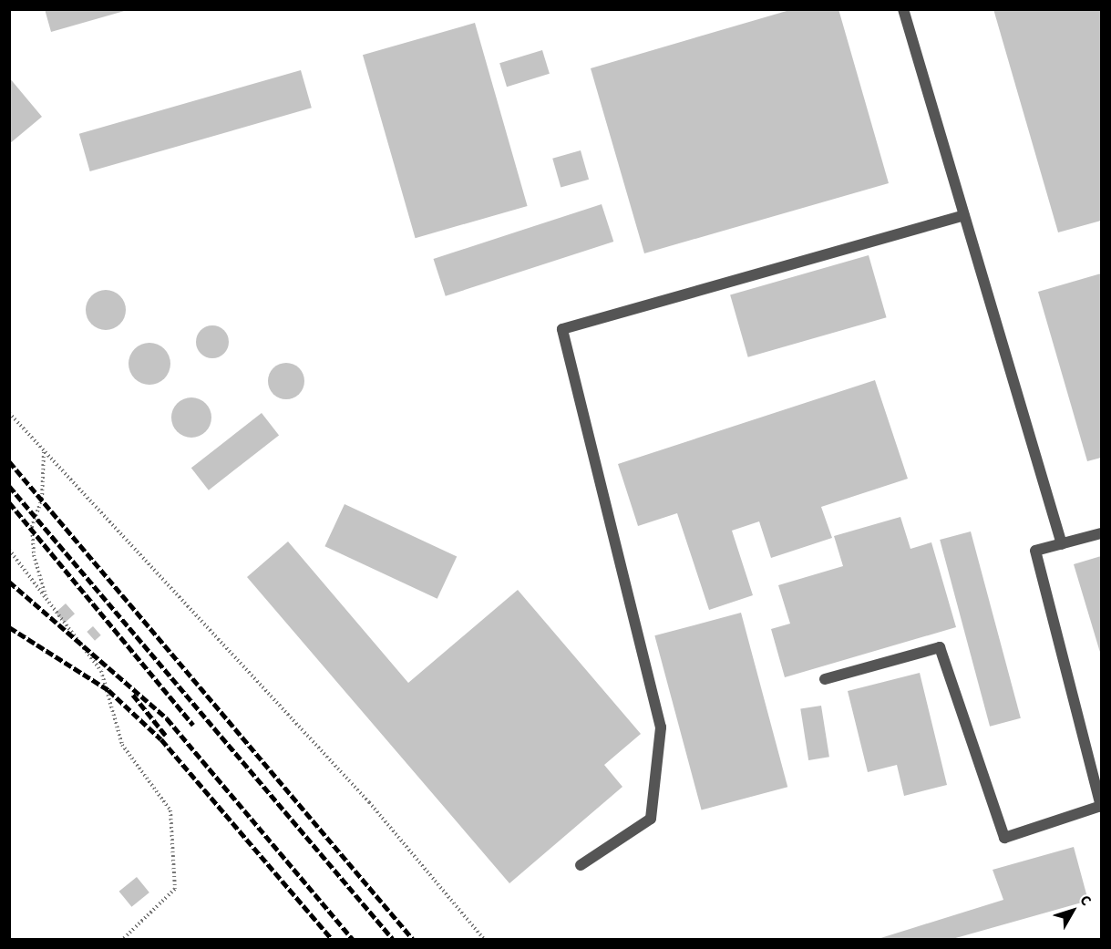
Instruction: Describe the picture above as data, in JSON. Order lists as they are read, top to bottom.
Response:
{
  "north": "top right"
}
